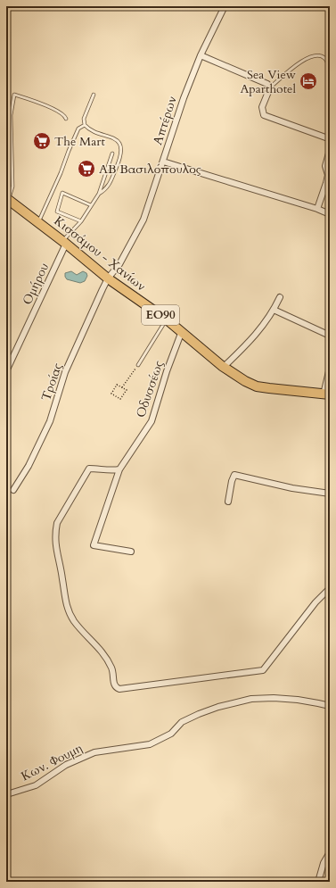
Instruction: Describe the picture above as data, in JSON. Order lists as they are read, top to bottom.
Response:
{
  "streets": {
    "main road": ["Κισσάμου - Χανίων", "ΕΟ90"],
    "street": [
      "Απτέρων",
      "Ομήρου",
      "Τροίας",
      "Οδυσσέως",
      "Κων. Φουμη"
    ]
  },
  "crossings": [
    ["Απτέρων", "Κισσάμου - Χανίων"],
    ["Απτέρων", "Τροίας"],
    ["Κισσάμου - Χανίων", "Ομήρου"],
    ["Κισσάμου - Χανίων", "Τροίας"],
    ["Κισσάμου - Χανίων", "Οδυσσέως"]
  ],
  "places": {
    "hotel": ["Sea View Aparthotel"],
    "supermarket": ["The Mart", "ΑΒ Βασιλόπουλος"]
  }
}
